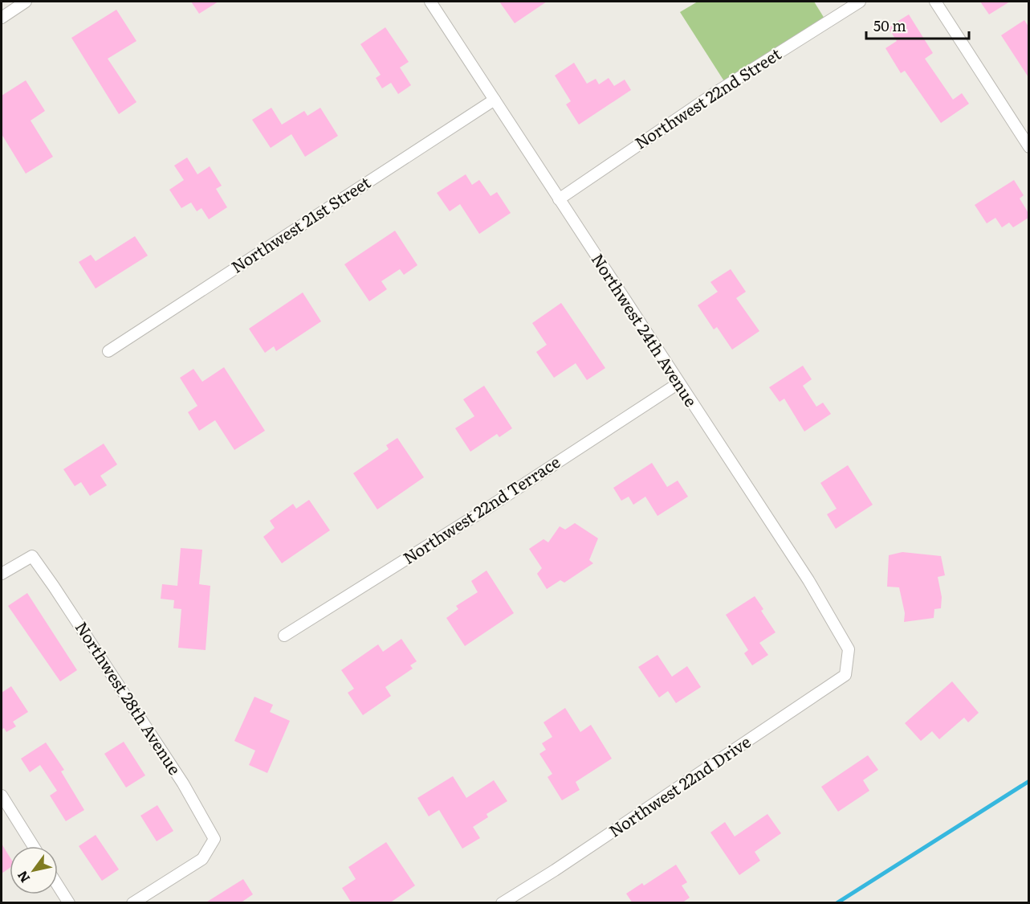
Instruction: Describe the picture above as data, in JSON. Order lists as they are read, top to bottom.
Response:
{
  "streets": {
    "street": [
      "Northwest 22nd Street",
      "Northwest 21st Street",
      "Northwest 24th Avenue",
      "Northwest 22nd Terrace",
      "Northwest 28th Avenue",
      "Northwest 22nd Drive"
    ]
  },
  "crossings": [
    ["Northwest 22nd Street", "Northwest 24th Avenue"],
    ["Northwest 21st Street", "Northwest 24th Avenue"],
    ["Northwest 24th Avenue", "Northwest 22nd Terrace"],
    ["Northwest 24th Avenue", "Northwest 22nd Drive"]
  ],
  "scale_bar": "50 m",
  "north": "bottom left"
}
